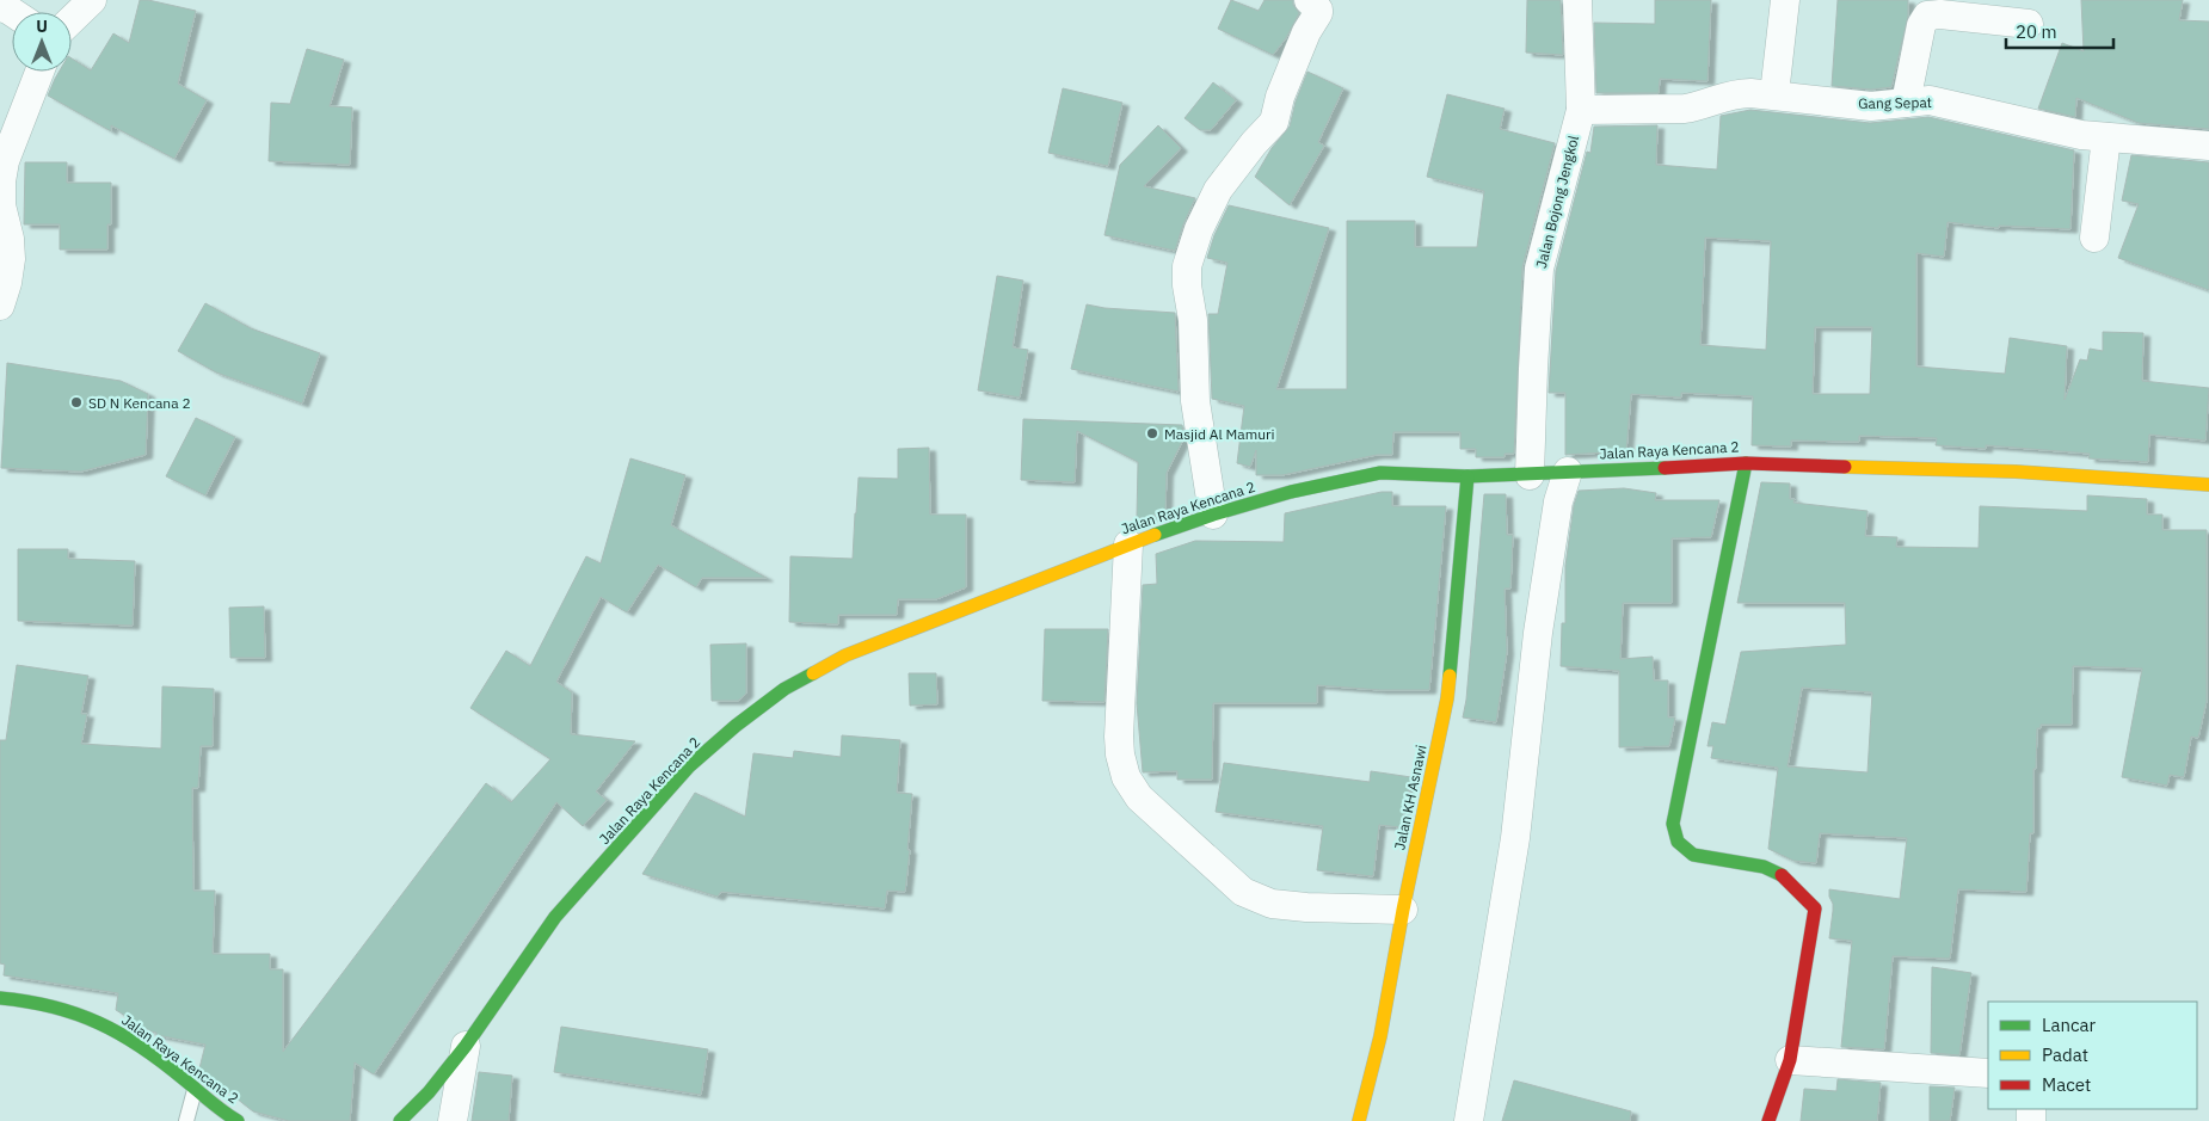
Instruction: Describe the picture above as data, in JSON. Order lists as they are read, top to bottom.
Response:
{
  "streets": {
    "street": [
      "Gang Sepat",
      "Jalan Bojong Jengkol",
      "Jalan Raya Kencana 2",
      "Jalan KH Asnawi"
    ]
  },
  "crossings": [
    ["Gang Sepat", "Jalan Bojong Jengkol"],
    ["Jalan Bojong Jengkol", "Jalan Raya Kencana 2"],
    ["Jalan Raya Kencana 2", "Jalan KH Asnawi"]
  ],
  "places": ["SD N Kencana 2", "Masjid Al Mamuri"],
  "legend": ["Lancar", "Padat", "Macet"],
  "scale_bar": "20 m",
  "north": "top"
}
